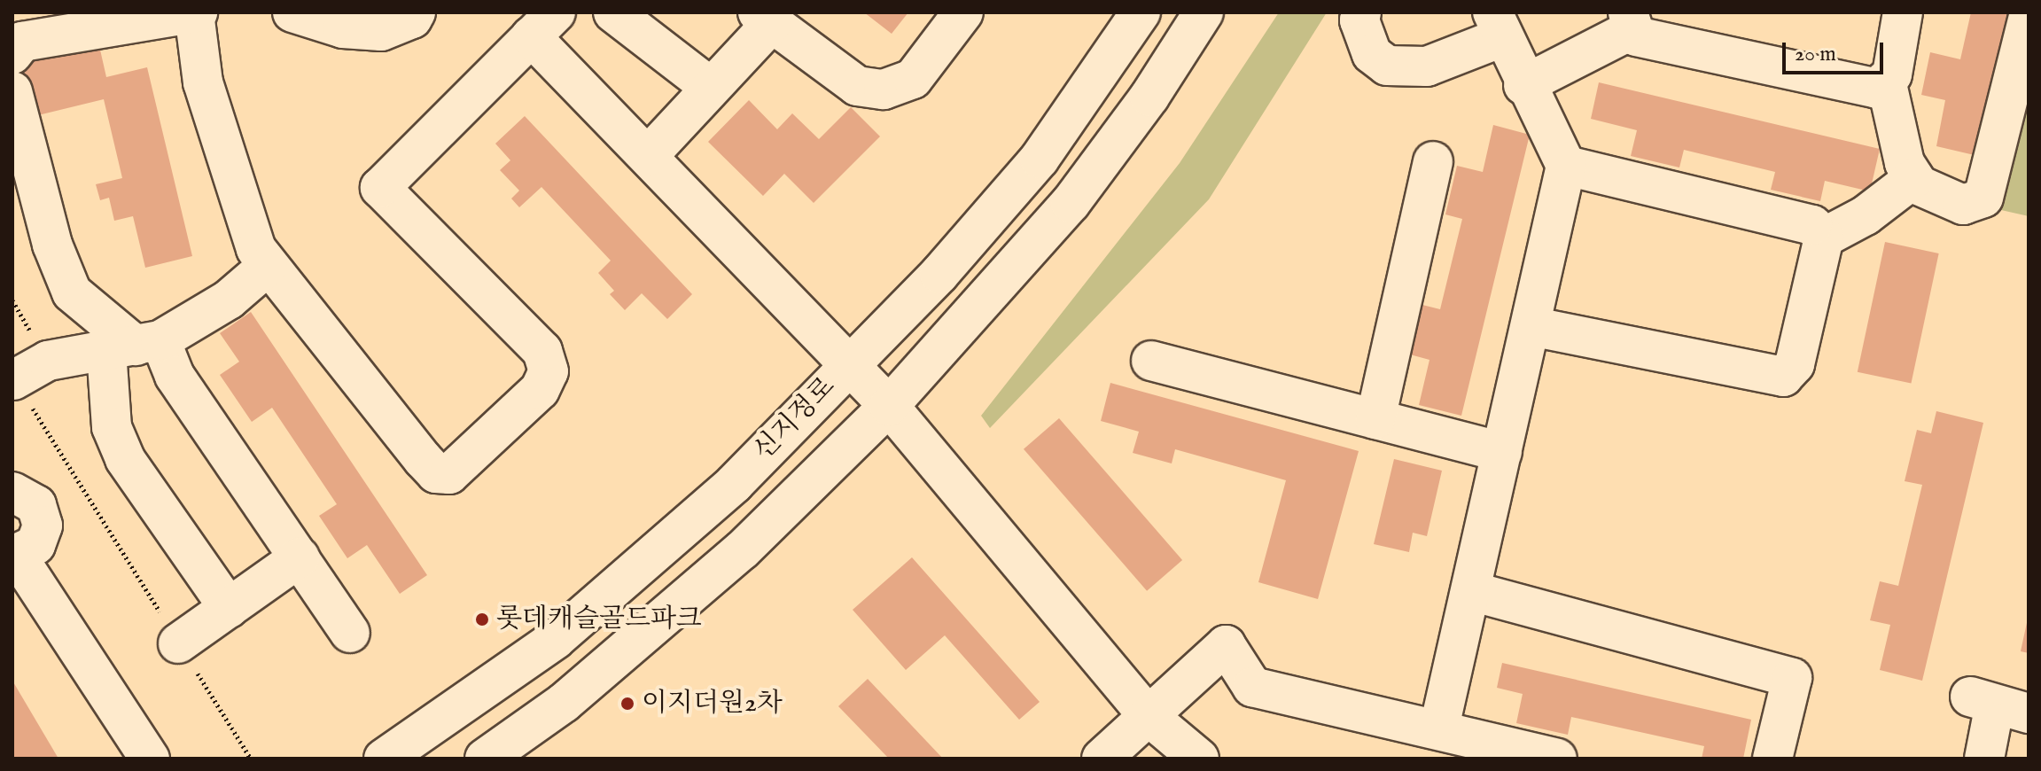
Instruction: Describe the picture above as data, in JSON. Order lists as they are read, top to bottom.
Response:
{
  "streets": {
    "street": ["신지정로"]
  },
  "places": ["롯데캐슬골드파크", "이지더원2차"],
  "scale_bar": "20 m"
}
